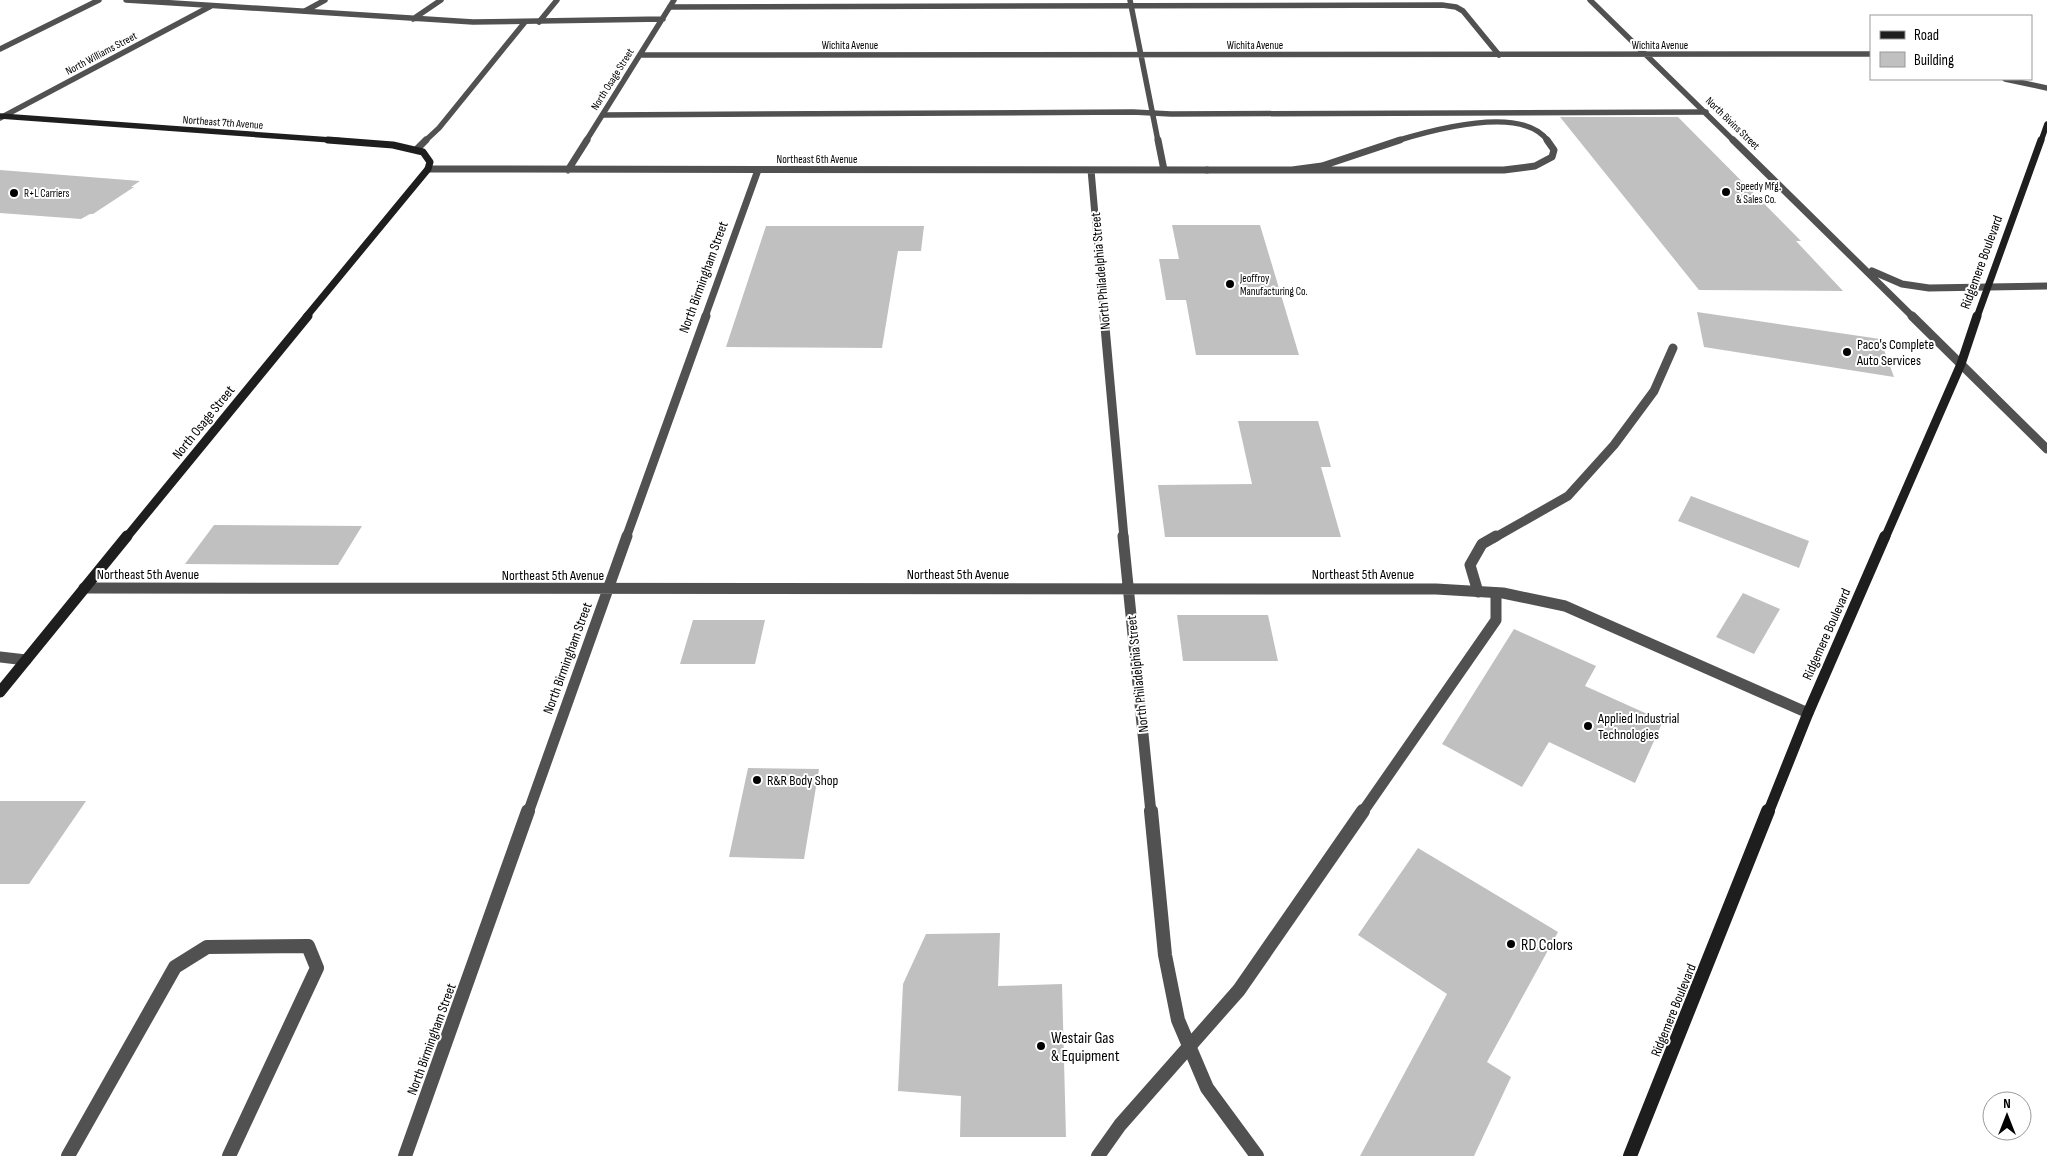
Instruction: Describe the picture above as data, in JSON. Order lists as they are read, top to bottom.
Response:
{
  "streets": {
    "main road": ["North Osage Street", "Northeast 7th Avenue", "Ridgemere Boulevard"],
    "street": [
      "Wichita Avenue",
      "North Williams Street",
      "North Bivins Street",
      "Northeast 6th Avenue",
      "North Philadelphia Street",
      "North Birmingham Street",
      "Northeast 5th Avenue"
    ]
  },
  "crossings": [
    ["Wichita Avenue", "North Osage Street"],
    ["Wichita Avenue", "North Bivins Street"],
    ["North Williams Street", "Northeast 7th Avenue"],
    ["North Osage Street", "Northeast 6th Avenue"],
    ["North Osage Street", "Northeast 5th Avenue"],
    ["North Bivins Street", "Ridgemere Boulevard"],
    ["Northeast 6th Avenue", "North Philadelphia Street"],
    ["Northeast 6th Avenue", "North Birmingham Street"],
    ["Ridgemere Boulevard", "Northeast 5th Avenue"],
    ["North Philadelphia Street", "Northeast 5th Avenue"],
    ["North Birmingham Street", "Northeast 5th Avenue"]
  ],
  "places": [
    "Speedy Mfg. & Sales Co.",
    "R+L Carriers",
    "Jeoffroy Manufacturing Co.",
    "Paco's Complete Auto Services",
    "Applied Industrial Technologies",
    "R&R Body Shop",
    "RD Colors",
    "Westair Gas & Equipment"
  ],
  "legend": ["Road", "Building"],
  "north": "top"
}
